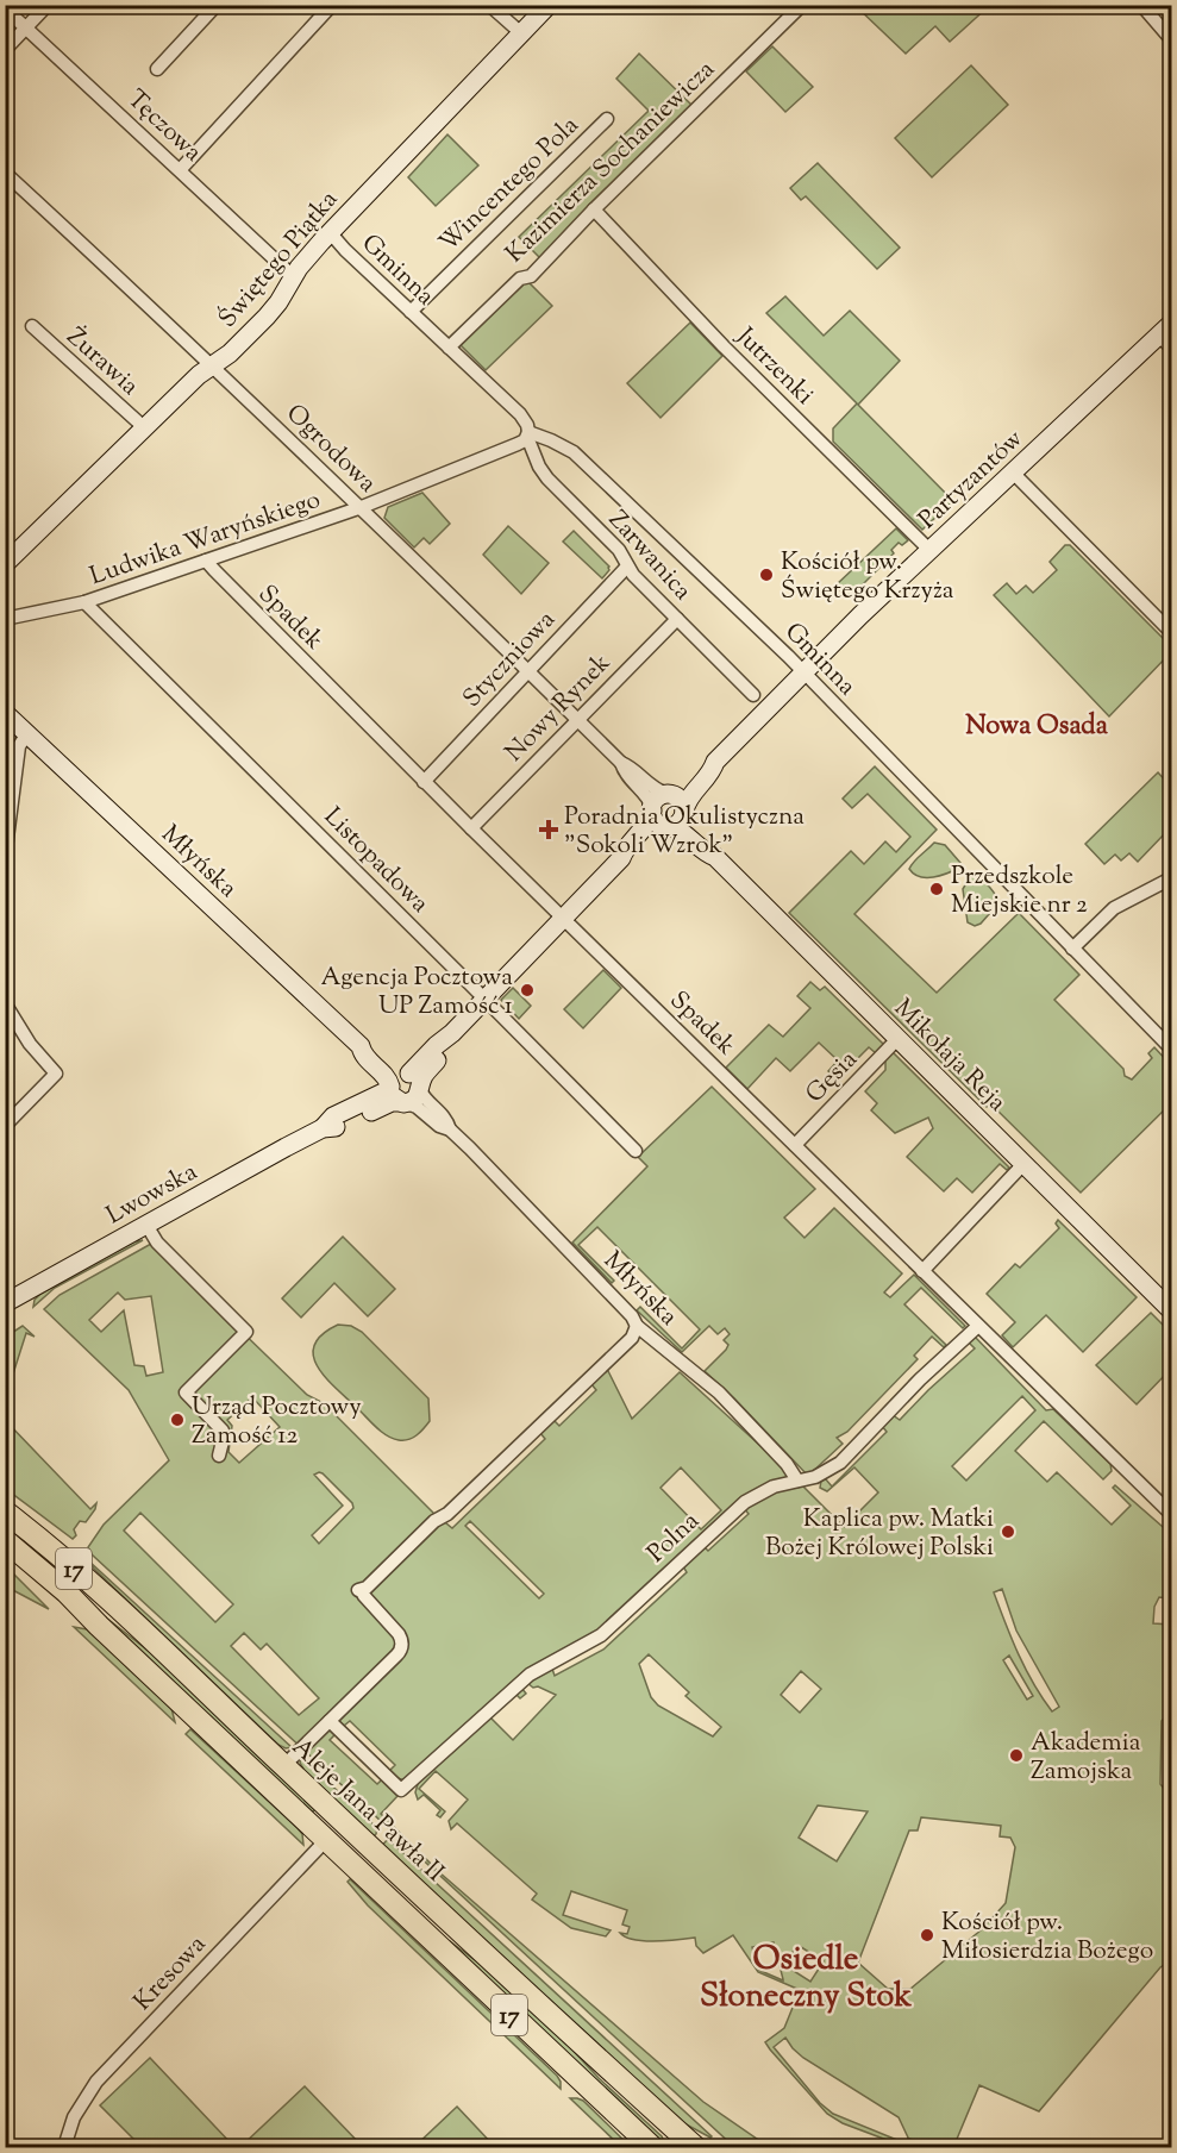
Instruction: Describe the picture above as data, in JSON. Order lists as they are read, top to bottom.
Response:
{
  "streets": {
    "highway": ["17", "Aleje Jana Pawła II"],
    "street": [
      "Tęczowa",
      "Kazimierza Sochaniewicza",
      "Wincentego Pola",
      "Świętego Piątka",
      "Gminna",
      "Żurawia",
      "Jutrzenki",
      "Ogrodowa",
      "Partyzantów",
      "Ludwika Waryńskiego",
      "Zarwanica",
      "Spadek",
      "Styczniowa",
      "Nowy Rynek",
      "Listopadowa",
      "Młyńska",
      "Mikołaja Reja",
      "Gęsia",
      "Lwowska",
      "Polna",
      "Kresowa"
    ]
  },
  "crossings": [
    ["Tęczowa", "Świętego Piątka"],
    ["Kazimierza Sochaniewicza", "Gminna"],
    ["Kazimierza Sochaniewicza", "Jutrzenki"],
    ["Wincentego Pola", "Gminna"],
    ["Świętego Piątka", "Gminna"],
    ["Świętego Piątka", "Żurawia"],
    ["Świętego Piątka", "Ogrodowa"],
    ["Gminna", "Partyzantów"],
    ["Gminna", "Ludwika Waryńskiego"],
    ["Gminna", "Zarwanica"],
    ["Jutrzenki", "Partyzantów"],
    ["Ogrodowa", "Partyzantów"],
    ["Ogrodowa", "Ludwika Waryńskiego"],
    ["Ogrodowa", "Styczniowa"],
    ["Ogrodowa", "Nowy Rynek"],
    ["Ogrodowa", "Mikołaja Reja"],
    ["Ogrodowa", "Lwowska"],
    ["Partyzantów", "Mikołaja Reja"],
    ["Partyzantów", "Lwowska"],
    ["Ludwika Waryńskiego", "Zarwanica"],
    ["Ludwika Waryńskiego", "Spadek"],
    ["Ludwika Waryńskiego", "Listopadowa"],
    ["Zarwanica", "Styczniowa"],
    ["Zarwanica", "Nowy Rynek"],
    ["Spadek", "Styczniowa"],
    ["Spadek", "Nowy Rynek"],
    ["Spadek", "Gęsia"],
    ["Spadek", "Lwowska"],
    ["Spadek", "Polna"],
    ["Listopadowa", "Lwowska"],
    ["Młyńska", "Lwowska"],
    ["Młyńska", "Polna"],
    ["Mikołaja Reja", "Gęsia"],
    ["Mikołaja Reja", "Lwowska"],
    ["Aleje Jana Pawła II", "Kresowa"]
  ],
  "districts": ["Nowa Osada", "Osiedle Słoneczny Stok"],
  "places": {
    "other": [
      "Kościół pw. Świętego Krzyża",
      "Przedszkole Miejskie nr 2",
      "Agencja Pocztowa UP Zamość 1",
      "Urząd Pocztowy Zamość 12",
      "Kaplica pw. Matki Bożej Królowej Polski",
      "Akademia Zamojska",
      "Kościół pw. Miłosierdzia Bożego"
    ],
    "health": ["Poradnia Okulistyczna \"Sokoli Wzrok\""]
  }
}
